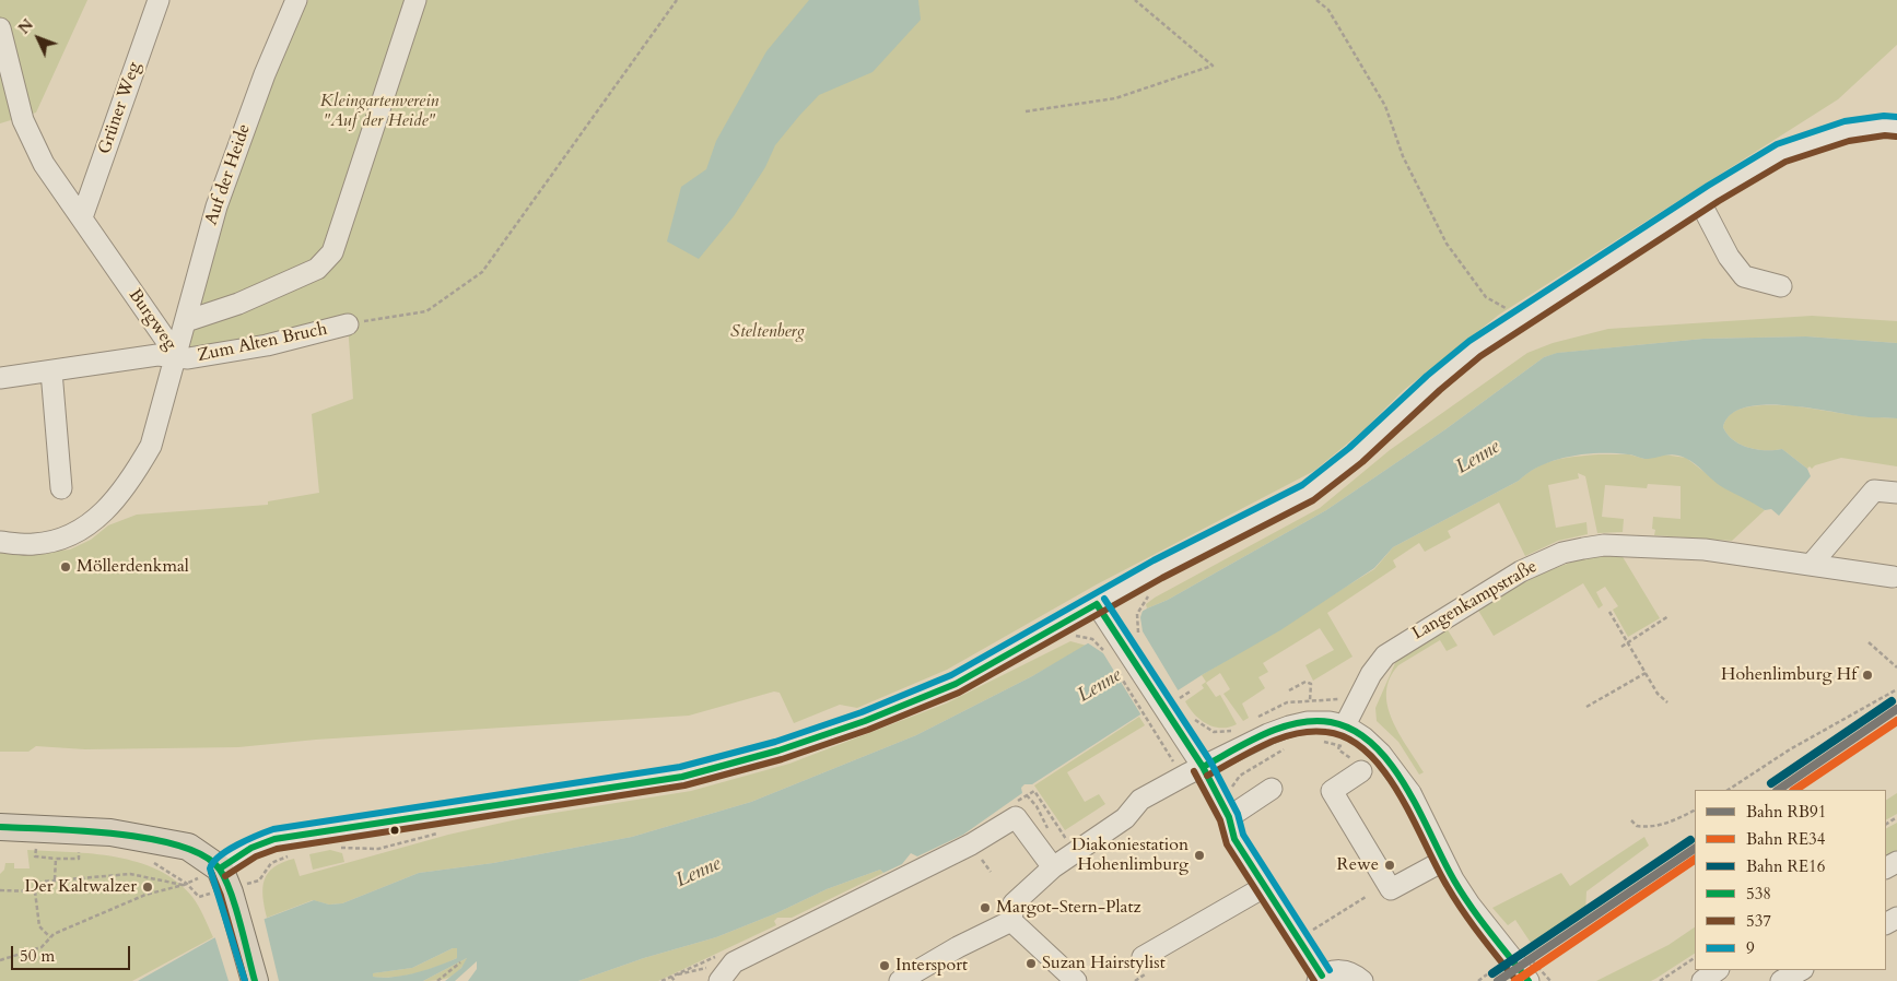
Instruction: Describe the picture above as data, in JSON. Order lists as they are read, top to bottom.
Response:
{
  "streets": {
    "street": [
      "Grüner Weg",
      "Auf der Heide",
      "Burgweg",
      "Zum Alten Bruch",
      "Langenkampstraße"
    ]
  },
  "crossings": [
    ["Grüner Weg", "Burgweg"],
    ["Auf der Heide", "Burgweg"],
    ["Auf der Heide", "Zum Alten Bruch"],
    ["Burgweg", "Zum Alten Bruch"]
  ],
  "water": ["Lenne"],
  "parks": ["Kleingartenverein \"Auf der Heide\"", "Steltenberg"],
  "places": [
    "Möllerdenkmal",
    "Hohenlimburg Hf",
    "Diakoniestation Hohenlimburg",
    "Rewe",
    "Der Kaltwalzer",
    "Margot-Stern-Platz",
    "Suzan Hairstylist",
    "Intersport"
  ],
  "lines": [
    "transit line 9",
    "transit line 537",
    "transit line 538",
    "rail line RE16",
    "rail line RB91",
    "rail line RE34"
  ],
  "legend": [
    "Bahn RB91",
    "Bahn RE34",
    "Bahn RE16",
    "538",
    "537",
    "9"
  ],
  "scale_bar": "50 m",
  "north": "top left"
}
